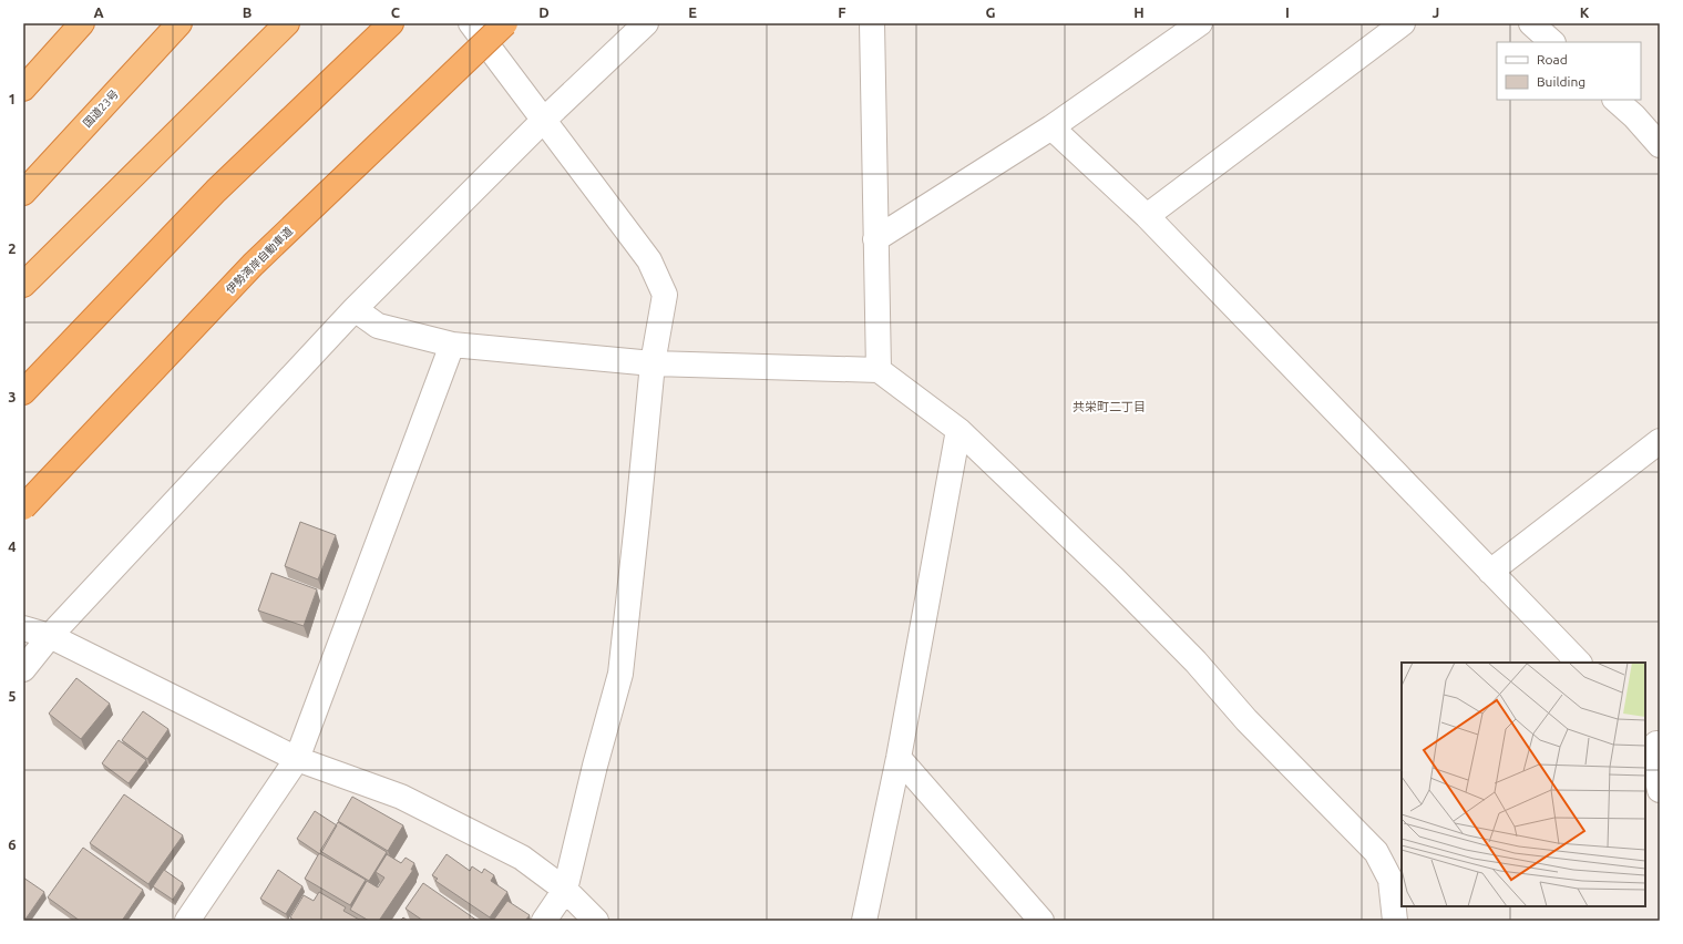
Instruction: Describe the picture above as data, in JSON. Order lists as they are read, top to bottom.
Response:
{
  "streets": {
    "highway": ["国道23号", "伊勢湾岸自動車道"]
  },
  "districts": ["共栄町二丁目"],
  "legend": ["Road", "Building"],
  "grid": {
    "columns": [
      "A",
      "B",
      "C",
      "D",
      "E",
      "F",
      "G",
      "H",
      "I",
      "J",
      "K"
    ],
    "rows": [
      "1",
      "2",
      "3",
      "4",
      "5",
      "6"
    ]
  }
}
